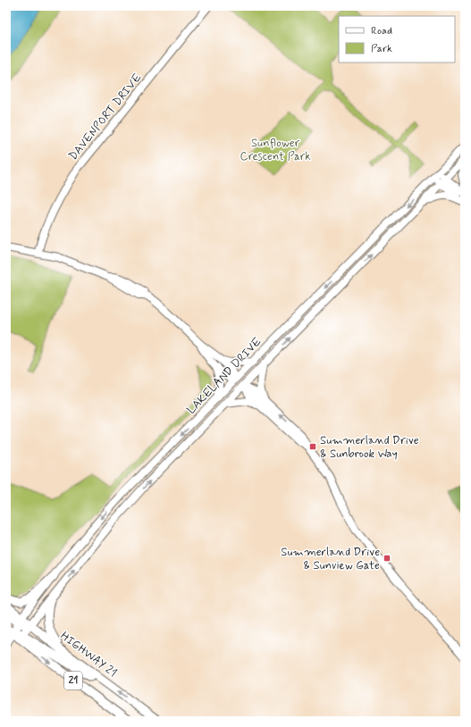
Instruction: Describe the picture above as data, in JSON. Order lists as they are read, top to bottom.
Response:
{
  "streets": {
    "main road": [
      "DAVENPORT DRIVE",
      "LAKELAND DRIVE",
      "HIGHWAY 21",
      "21"
    ]
  },
  "crossings": [
    ["LAKELAND DRIVE", "HIGHWAY 21"],
    ["LAKELAND DRIVE", "21"]
  ],
  "parks": ["Sunflower Crescent Park"],
  "places": {
    "transit": ["Summerland Drive & Sunbrook Way", "Summerland Drive & Sunview Gate"]
  },
  "legend": ["Road", "Park"]
}
